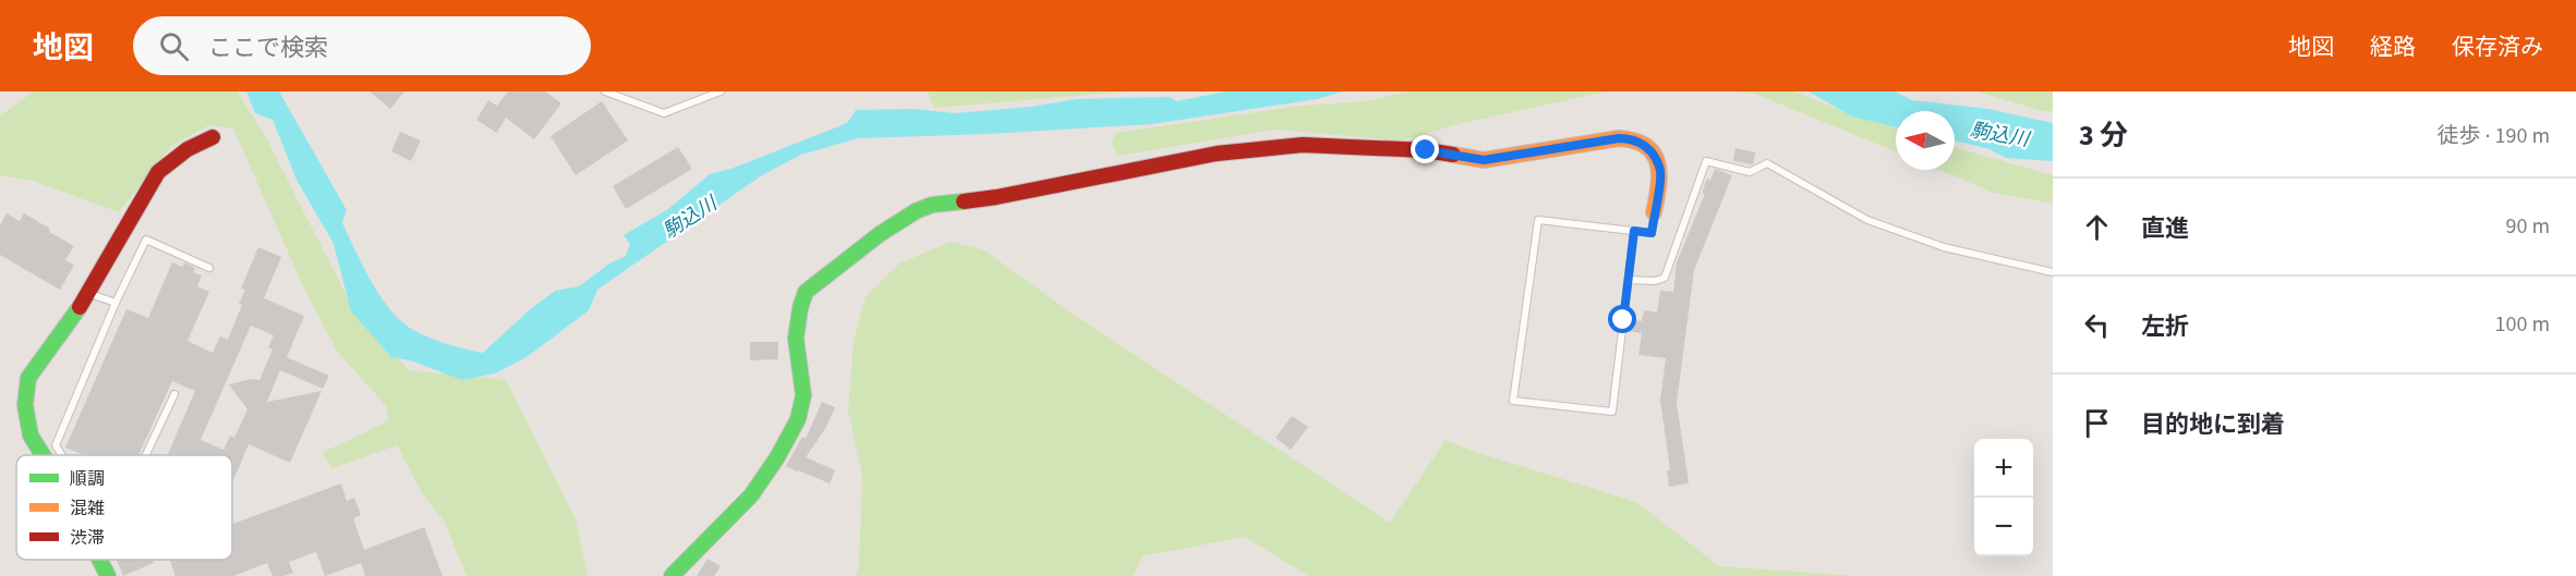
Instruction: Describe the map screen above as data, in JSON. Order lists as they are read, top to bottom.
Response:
{
  "water": ["駒込川"],
  "legend": ["順調", "混雑", "渋滞"],
  "north": "left",
  "page": {
    "header": "地図",
    "search": "ここで検索",
    "nav": ["地図", "経路", "保存済み"],
    "heading": ["3 分", "徒歩 · 190 m"],
    "list": [
      ["直進", "90 m"],
      ["左折", "100 m"],
      "目的地に到着"
    ],
    "map_buttons": ["+", "−"]
  }
}
